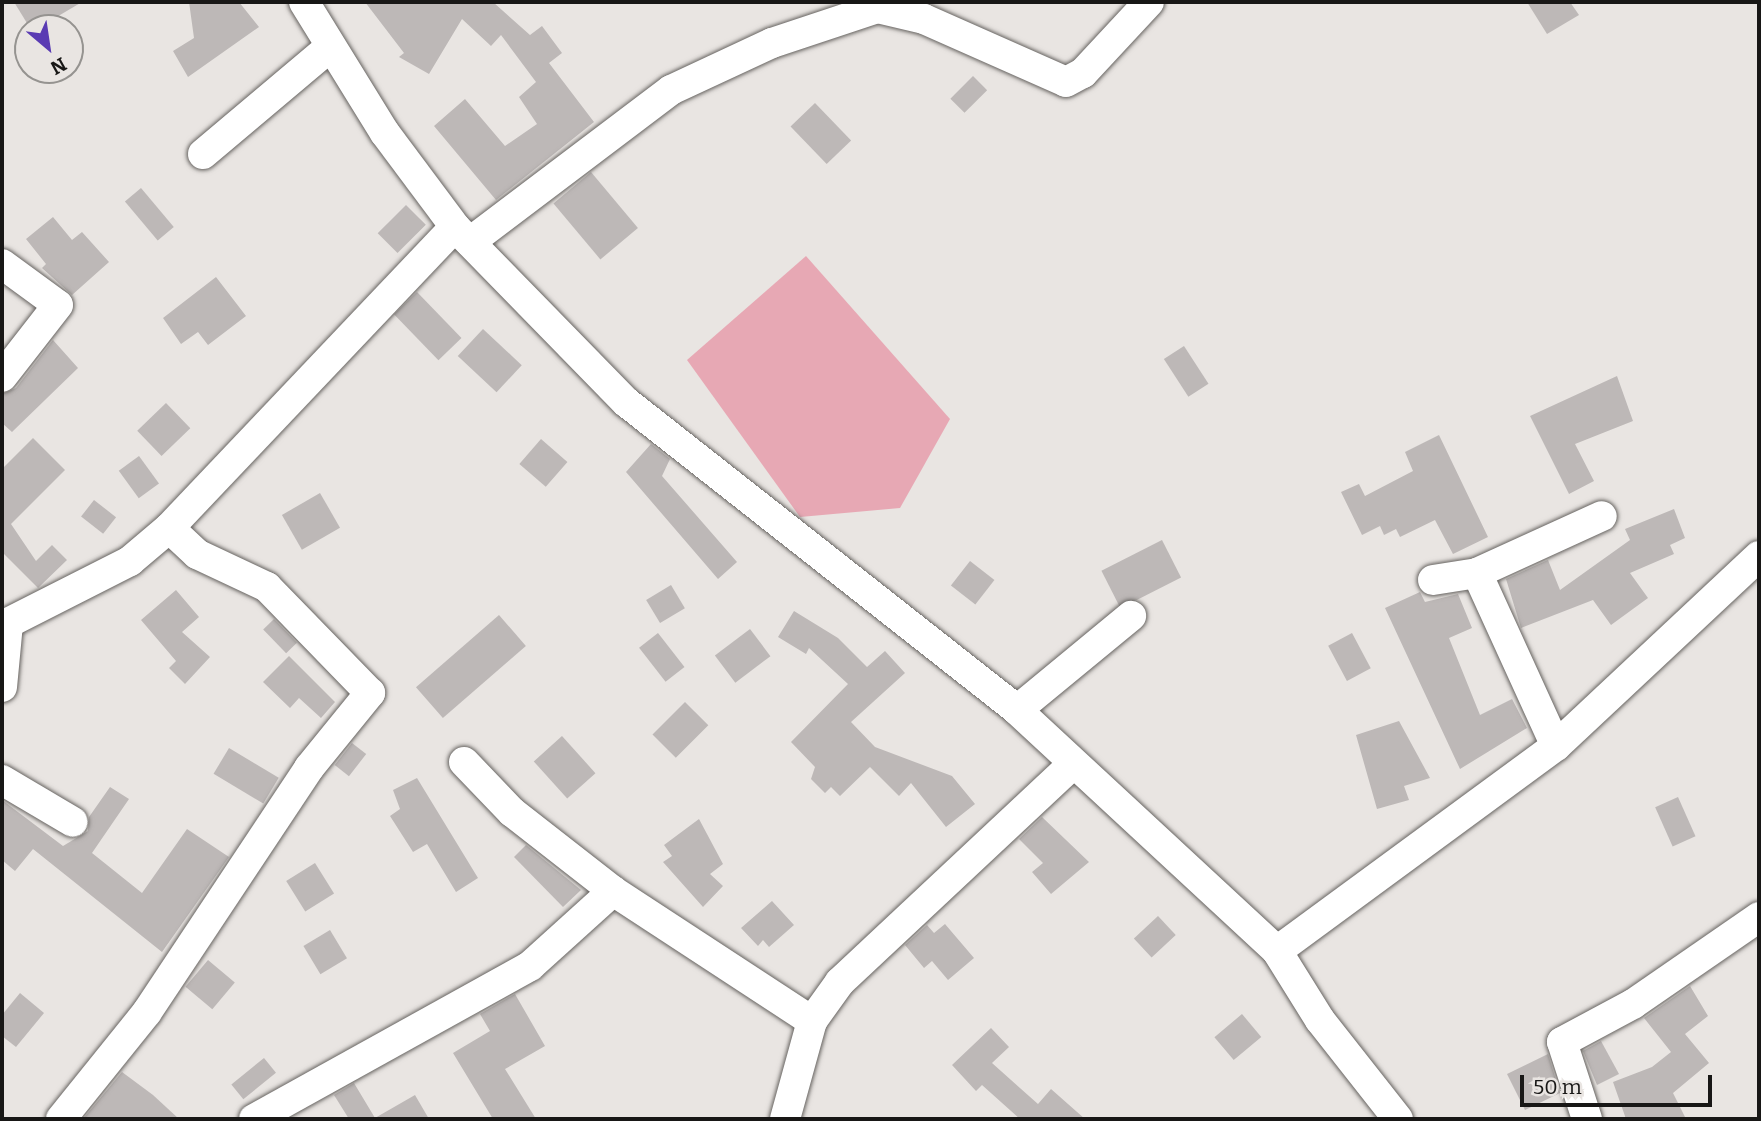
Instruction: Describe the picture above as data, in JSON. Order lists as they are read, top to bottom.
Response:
{
  "scale_bar": "50 m",
  "north": "bottom right"
}
